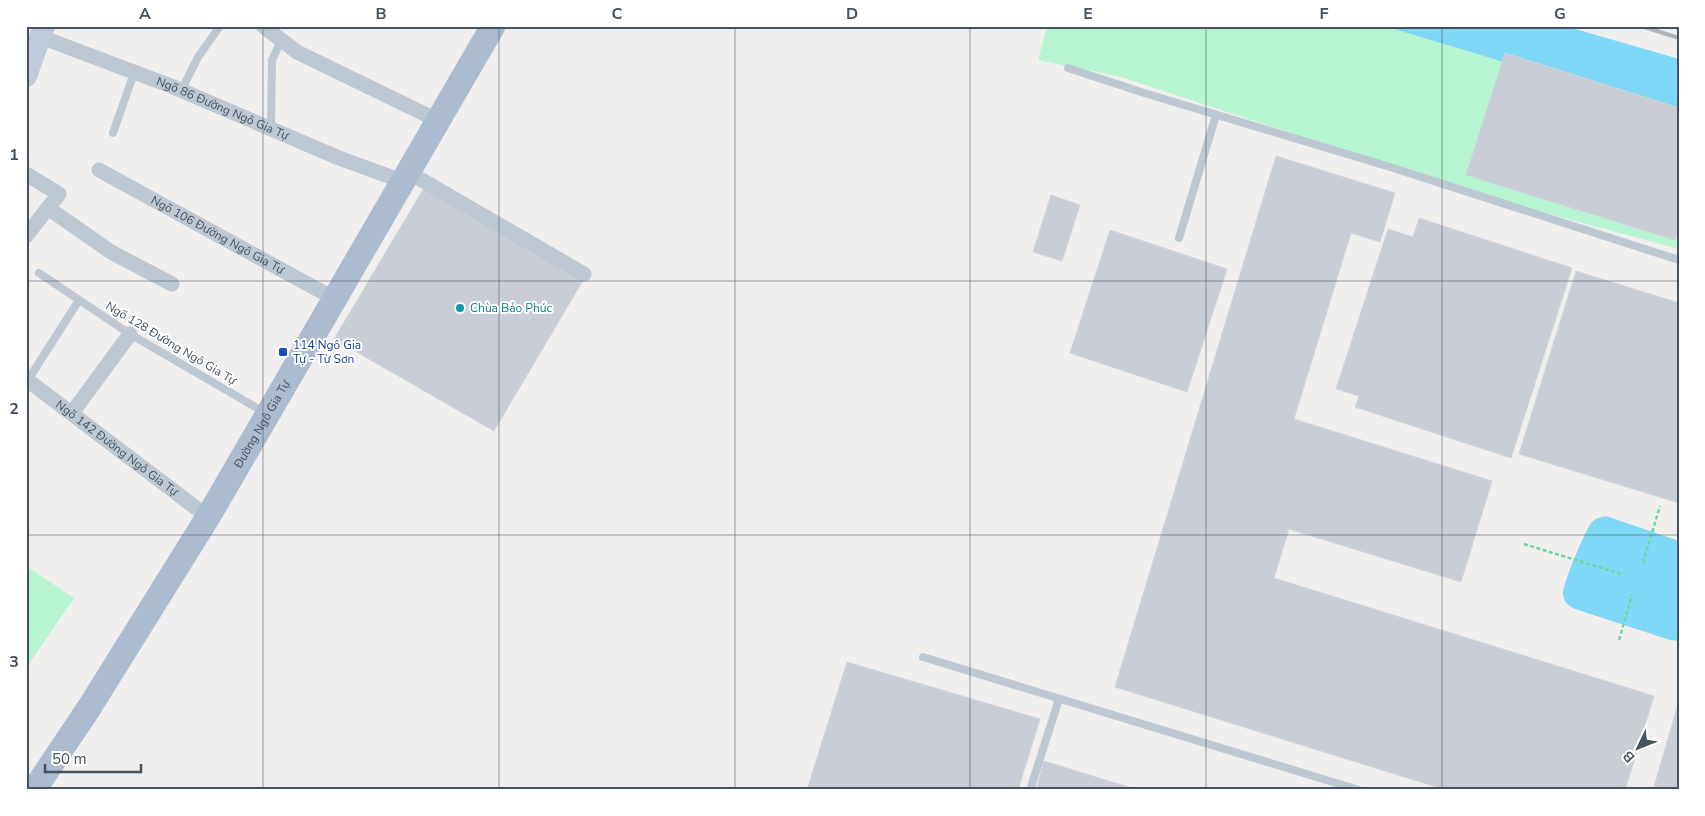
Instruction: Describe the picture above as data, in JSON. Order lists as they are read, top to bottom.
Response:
{
  "streets": {
    "main road": ["Đường Ngô Gia Tự"],
    "street": ["Ngõ 86 Đường Ngô Gia Tự", "Ngõ 106 Đường Ngô Gia Tự", "Ngõ 142 Đường Ngô Gia Tự"],
    "lane": ["Ngõ 128 Đường Ngô Gia Tự"]
  },
  "crossings": [
    ["Ngõ 86 Đường Ngô Gia Tự", "Đường Ngô Gia Tự"],
    ["Ngõ 106 Đường Ngô Gia Tự", "Đường Ngô Gia Tự"],
    ["Ngõ 128 Đường Ngô Gia Tự", "Đường Ngô Gia Tự"],
    ["Đường Ngô Gia Tự", "Ngõ 142 Đường Ngô Gia Tự"]
  ],
  "places": {
    "other": ["Chùa Bảo Phúc"],
    "transit": ["114 Ngô Gia Tự - Từ Sơn"]
  },
  "scale_bar": "50 m",
  "north": "bottom left",
  "grid": {
    "columns": [
      "A",
      "B",
      "C",
      "D",
      "E",
      "F",
      "G"
    ],
    "rows": ["1", "2", "3"]
  }
}
